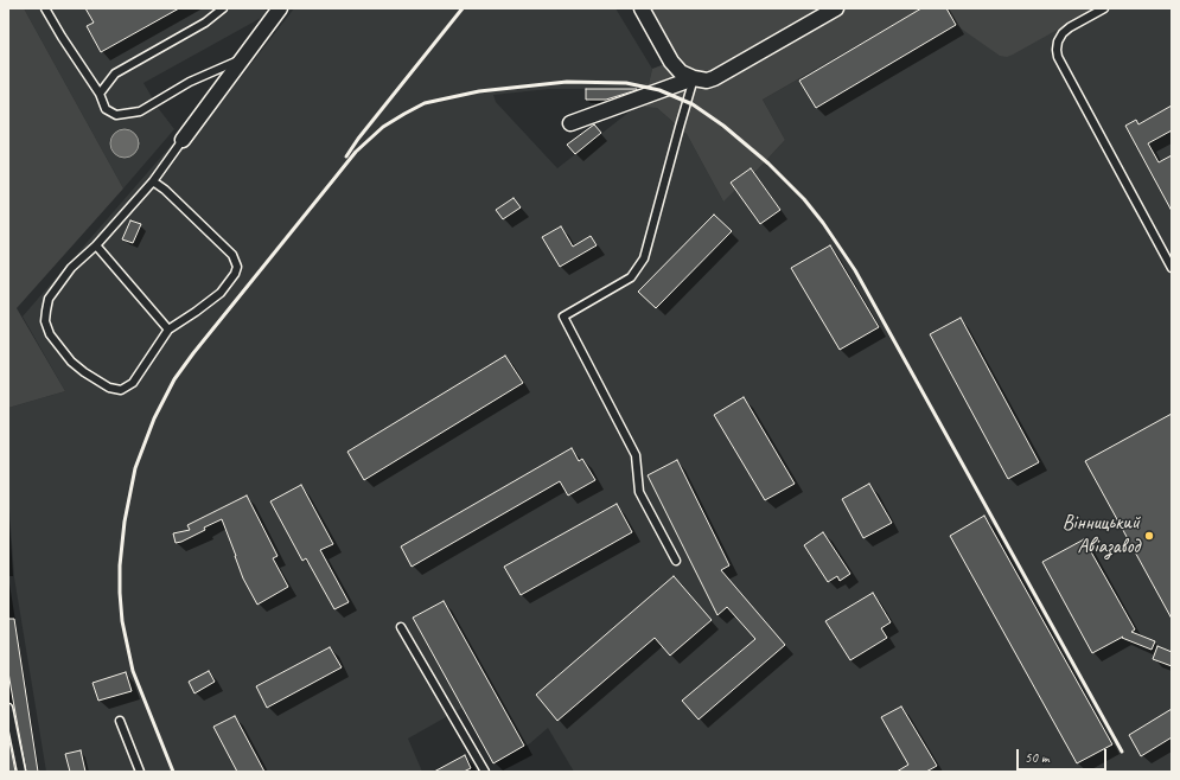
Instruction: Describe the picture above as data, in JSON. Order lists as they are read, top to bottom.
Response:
{
  "places": ["Вінницький Авіазавод"],
  "scale_bar": "50 m"
}
